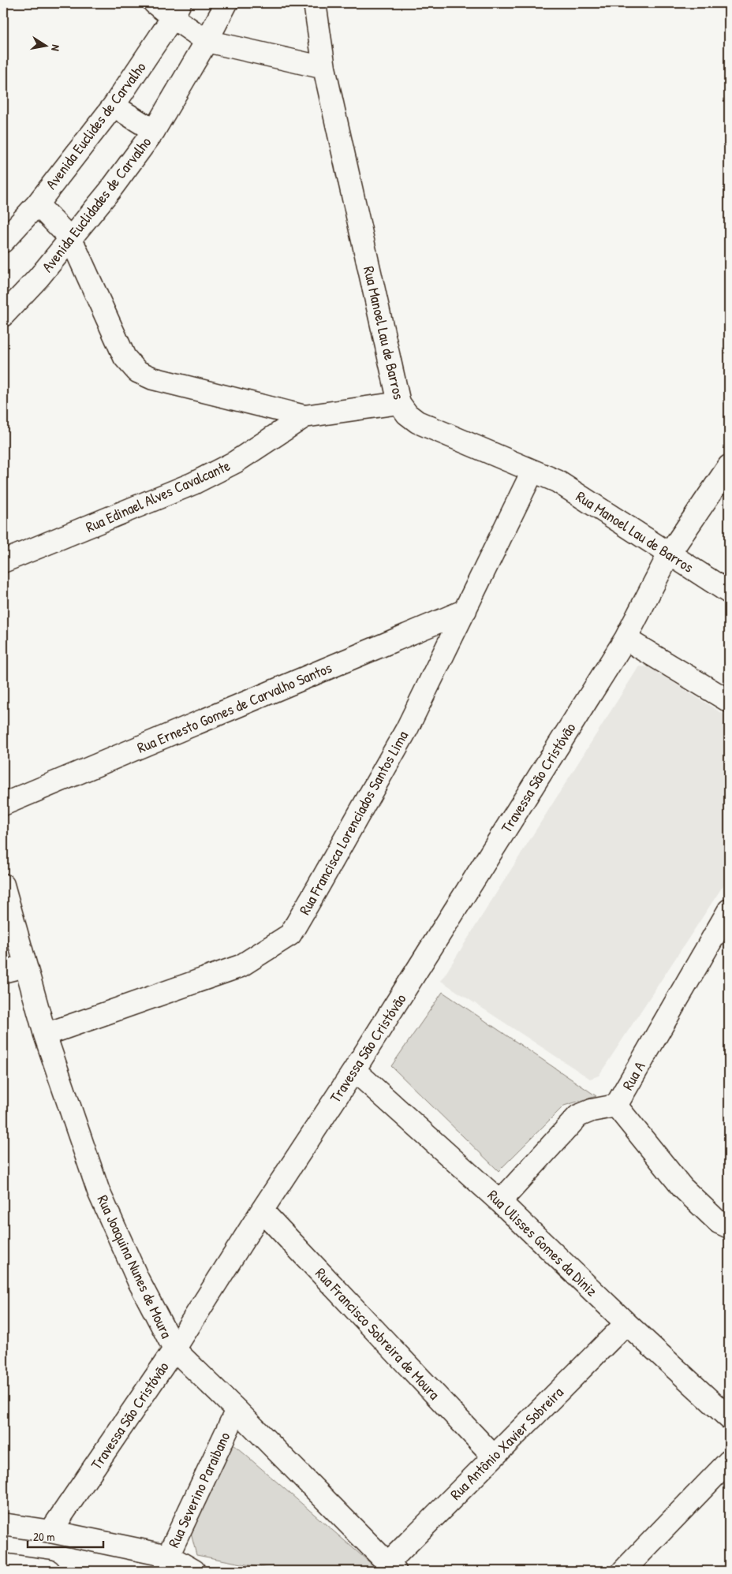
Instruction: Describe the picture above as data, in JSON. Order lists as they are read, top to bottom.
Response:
{
  "streets": {
    "main road": [
      "Avenida Euclides de Carvalho",
      "Avenida Euclidades de Carvalho",
      "Rua Manoel Lau de Barros",
      "Rua Edinael Alves Cavalcante",
      "Rua Ernesto Gomes de Carvalho Santos",
      "Travessa São Cristóvão",
      "Rua Francisca Lorenciados Santos Lima",
      "Rua A",
      "Rua Ulisses Gomes da Diniz",
      "Rua Joaquina Nunes de Moura",
      "Rua Francisco Sobreira de Moura",
      "Rua Antônio Xavier Sobreira",
      "Rua Severino Paraibano"
    ]
  },
  "crossings": [
    ["Rua Manoel Lau de Barros", "Rua Edinael Alves Cavalcante"],
    ["Rua Manoel Lau de Barros", "Travessa São Cristóvão"],
    ["Rua Manoel Lau de Barros", "Rua Francisca Lorenciados Santos Lima"],
    ["Rua Ernesto Gomes de Carvalho Santos", "Rua Francisca Lorenciados Santos Lima"],
    ["Travessa São Cristóvão", "Rua Ulisses Gomes da Diniz"],
    ["Travessa São Cristóvão", "Rua Joaquina Nunes de Moura"],
    ["Travessa São Cristóvão", "Rua Francisco Sobreira de Moura"],
    ["Rua Francisca Lorenciados Santos Lima", "Rua Joaquina Nunes de Moura"],
    ["Rua A", "Rua Ulisses Gomes da Diniz"],
    ["Rua Ulisses Gomes da Diniz", "Rua Antônio Xavier Sobreira"],
    ["Rua Joaquina Nunes de Moura", "Rua Antônio Xavier Sobreira"],
    ["Rua Joaquina Nunes de Moura", "Rua Severino Paraibano"],
    ["Rua Francisco Sobreira de Moura", "Rua Antônio Xavier Sobreira"]
  ],
  "scale_bar": "20 m",
  "north": "right"
}
